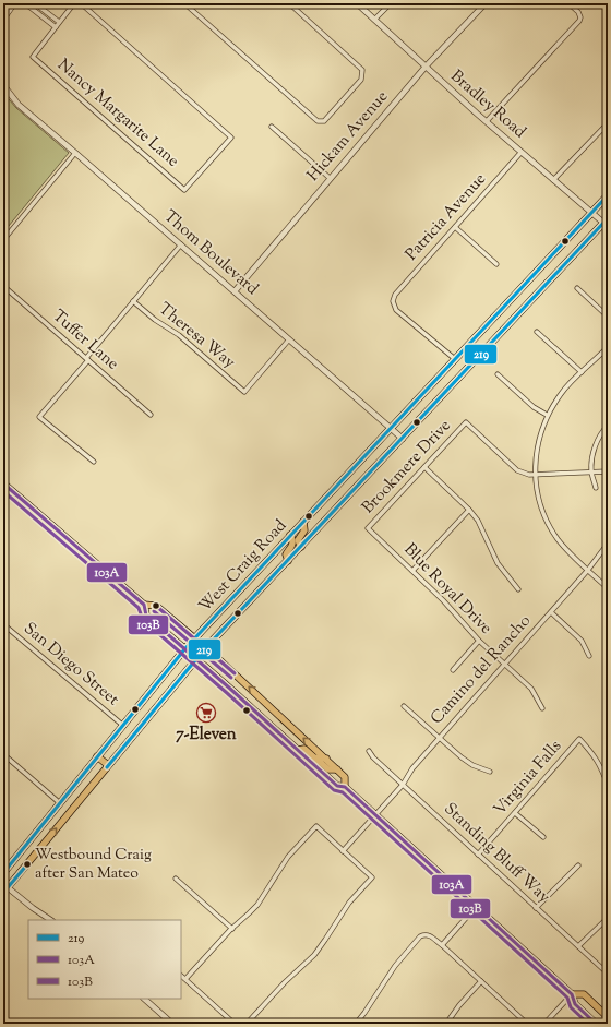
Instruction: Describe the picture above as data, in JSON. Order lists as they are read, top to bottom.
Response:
{
  "streets": {
    "main road": ["West Craig Road"],
    "street": [
      "Bradley Road",
      "Nancy Margarite Lane",
      "Hickam Avenue",
      "Patricia Avenue",
      "Thom Boulevard",
      "Theresa Way",
      "Tuffer Lane",
      "Brookmere Drive",
      "Blue Royal Drive",
      "San Diego Street",
      "Camino del Rancho",
      "Virginia Falls",
      "Standing Bluff Way"
    ]
  },
  "crossings": [
    ["Bradley Road", "Hickam Avenue"],
    ["Bradley Road", "Patricia Avenue"],
    ["Bradley Road", "West Craig Road"],
    ["Hickam Avenue", "Thom Boulevard"],
    ["Patricia Avenue", "West Craig Road"],
    ["Thom Boulevard", "Theresa Way"],
    ["Thom Boulevard", "West Craig Road"],
    ["Brookmere Drive", "Blue Royal Drive"],
    ["West Craig Road", "San Diego Street"],
    ["Blue Royal Drive", "Camino del Rancho"],
    ["Camino del Rancho", "Standing Bluff Way"],
    ["Virginia Falls", "Standing Bluff Way"]
  ],
  "places": {
    "supermarket": ["7-Eleven"],
    "other": ["Westbound Craig after San Mateo"]
  },
  "lines": ["transit line 219", "transit line 103A", "transit line 103B"],
  "legend": ["219", "103A", "103B"]
}
